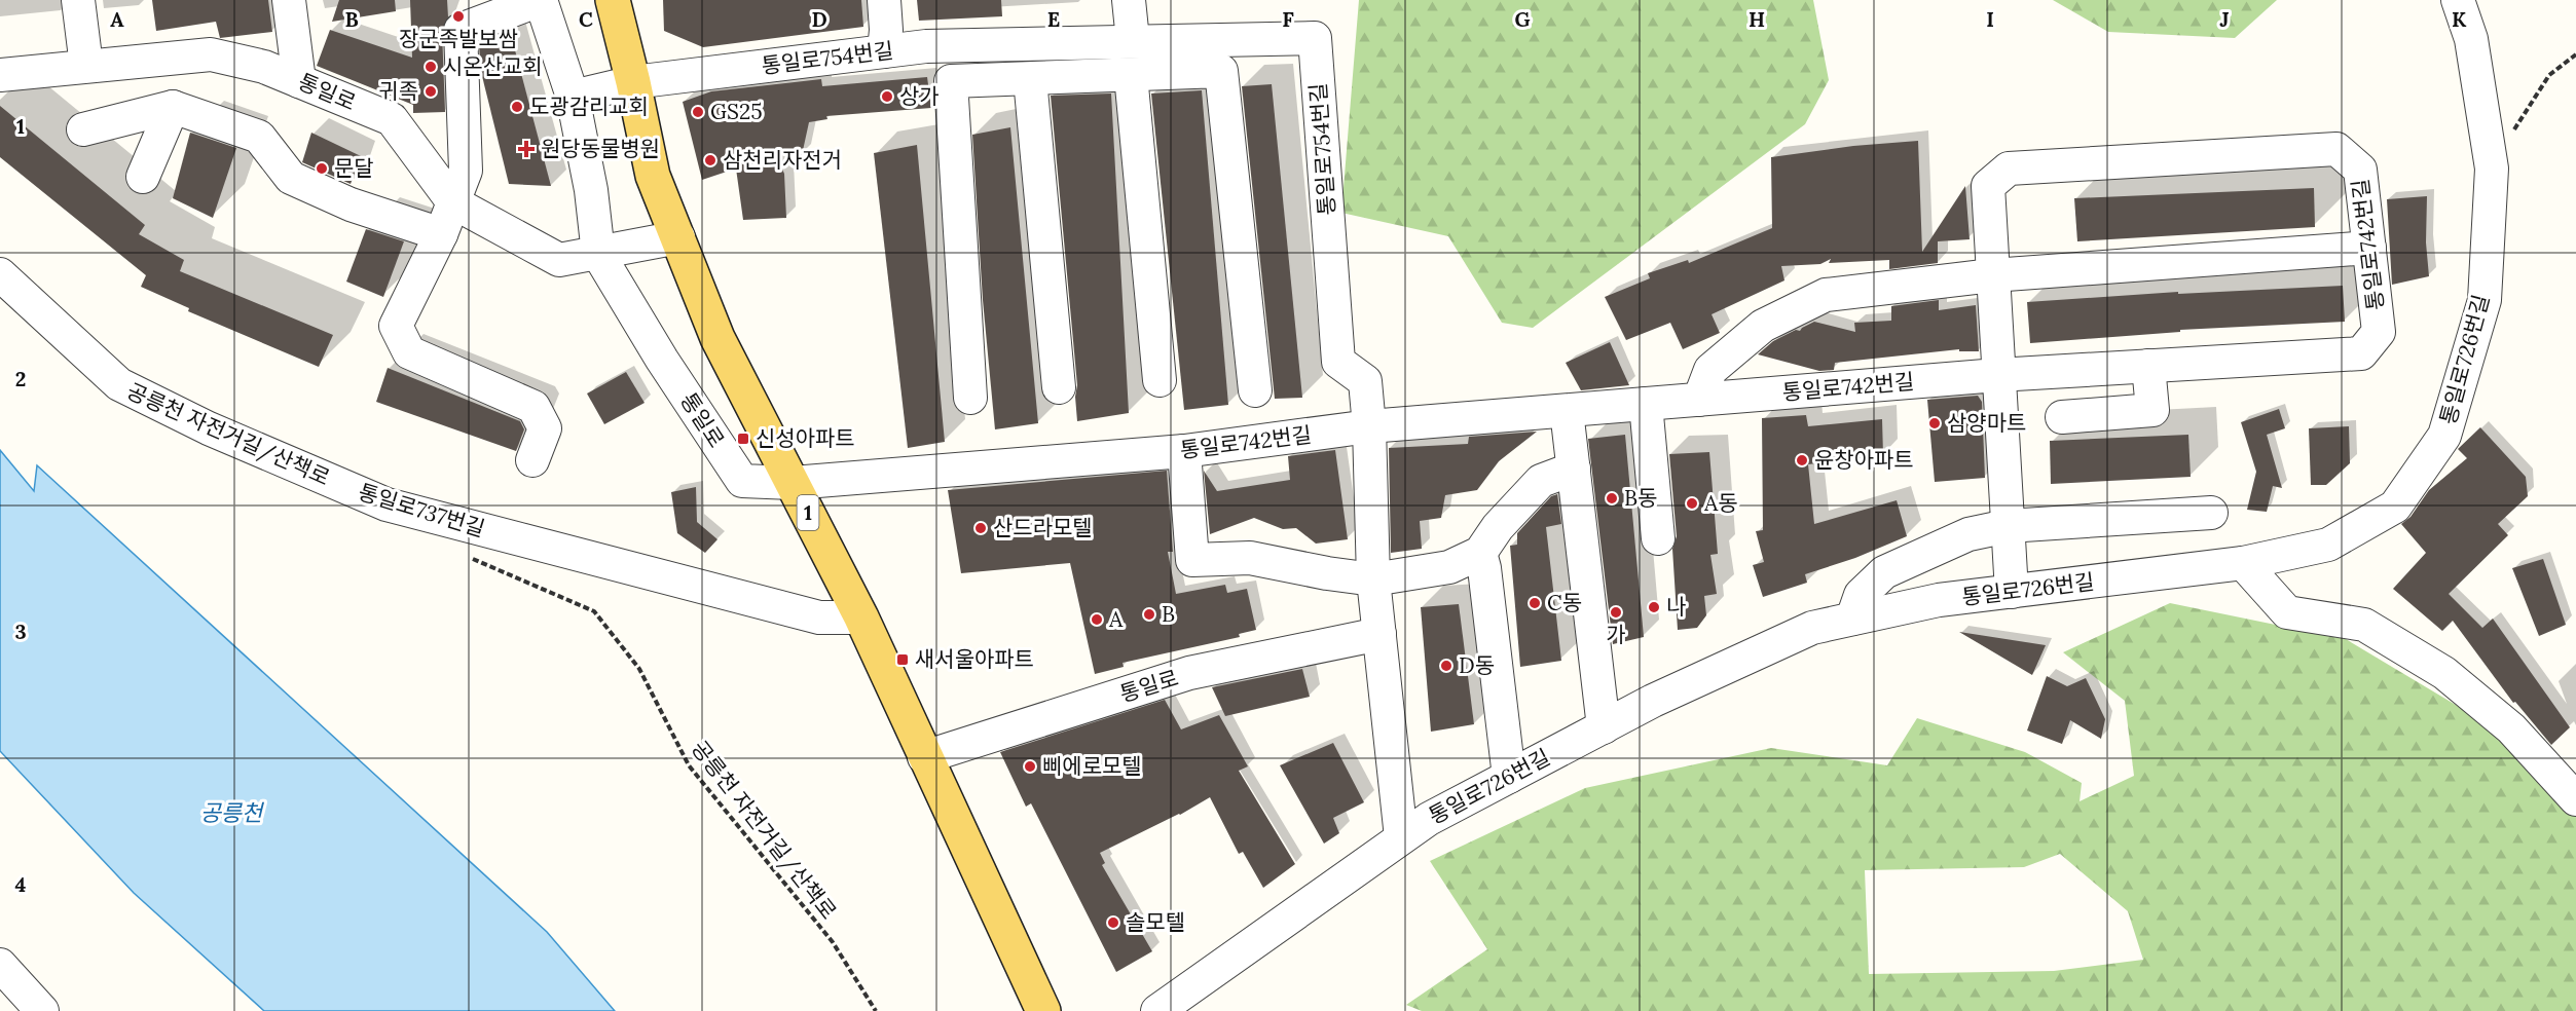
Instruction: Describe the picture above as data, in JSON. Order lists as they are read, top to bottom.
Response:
{
  "streets": {
    "main road": ["1"],
    "street": [
      "통일로754번길",
      "통일로",
      "통일로742번길",
      "통일로726번길",
      "통일로737번길"
    ],
    "path": ["공릉천 자전거길/산책로"]
  },
  "crossings": [
    ["통일로754번길", "통일로"],
    ["통일로754번길", "통일로742번길"],
    ["통일로754번길", "1"],
    ["통일로", "통일로742번길"],
    ["통일로", "1"],
    ["통일로742번길", "1"],
    ["통일로737번길", "1"]
  ],
  "water": ["공릉천"],
  "places": {
    "other": [
      "장군족발보쌈",
      "시온산교회",
      "귀족",
      "상가",
      "도광감리교회",
      "GS25",
      "삼천리자전거",
      "문달",
      "삼양마트",
      "윤창아파트",
      "B동",
      "A동",
      "산드라모텔",
      "C동",
      "나",
      "가",
      "B",
      "A",
      "D동",
      "삐에로모텔",
      "솔모텔"
    ],
    "health": ["원당동물병원"],
    "transit": ["신성아파트", "새서울아파트"]
  },
  "grid": {
    "columns": [
      "A",
      "B",
      "C",
      "D",
      "E",
      "F",
      "G",
      "H",
      "I",
      "J",
      "K"
    ],
    "rows": [
      "1",
      "2",
      "3",
      "4"
    ]
  }
}
